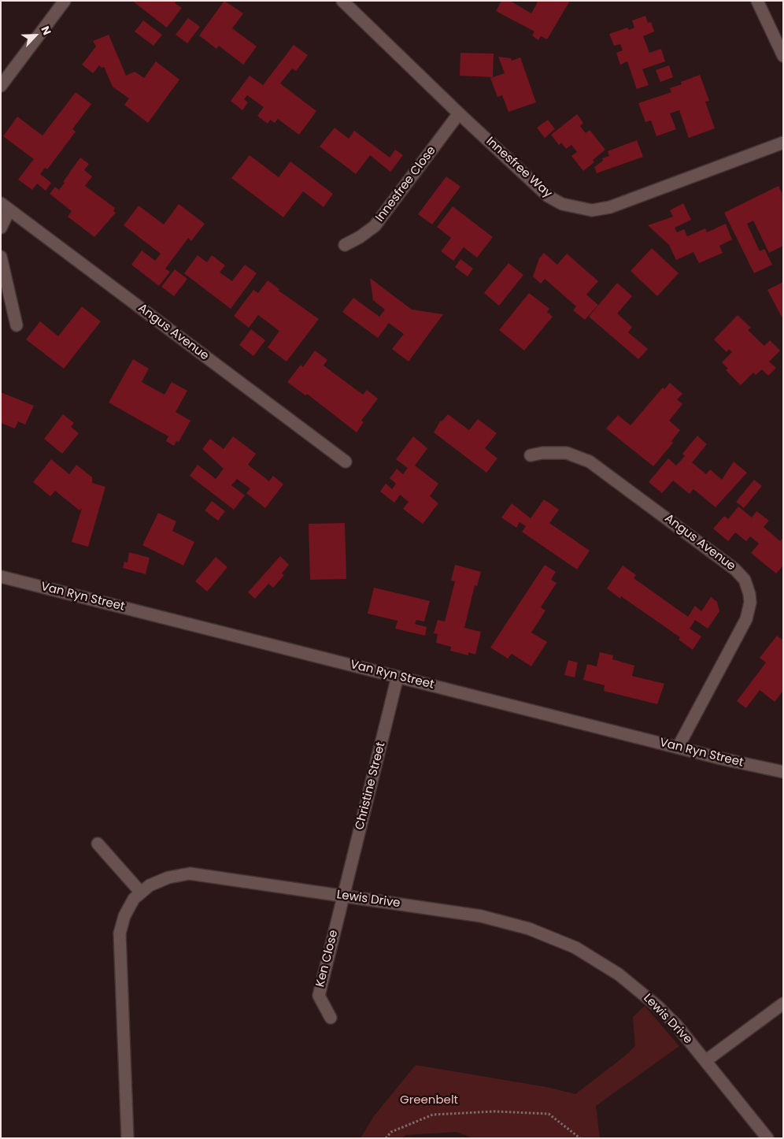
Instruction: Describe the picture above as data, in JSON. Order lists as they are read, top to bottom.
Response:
{
  "streets": {
    "street": [
      "Innesfree Way",
      "Innesfree Close",
      "Angus Avenue",
      "Van Ryn Street",
      "Christine Street",
      "Lewis Drive",
      "Ken Close"
    ]
  },
  "crossings": [
    ["Innesfree Way", "Innesfree Close"],
    ["Angus Avenue", "Van Ryn Street"],
    ["Van Ryn Street", "Christine Street"],
    ["Christine Street", "Lewis Drive"],
    ["Christine Street", "Ken Close"],
    ["Lewis Drive", "Ken Close"]
  ],
  "parks": ["Greenbelt"],
  "north": "top right"
}
